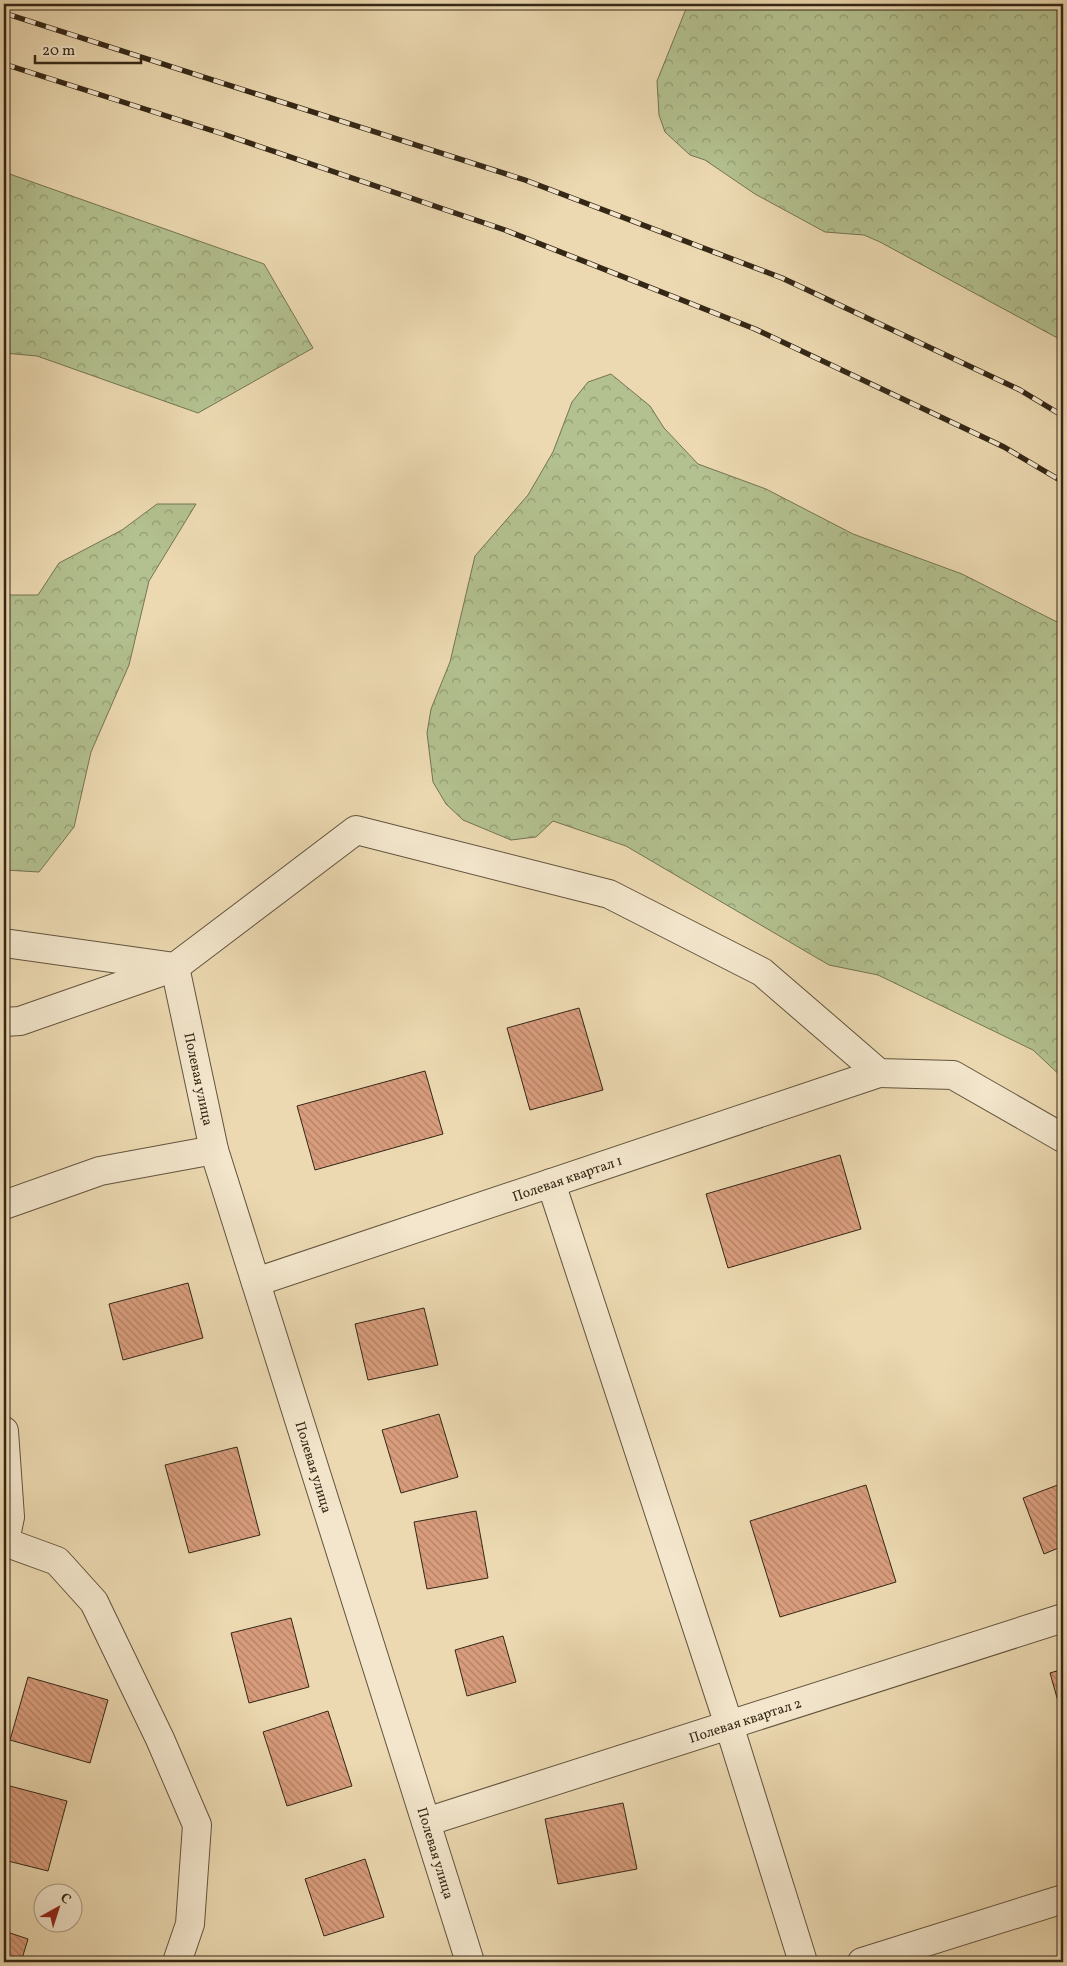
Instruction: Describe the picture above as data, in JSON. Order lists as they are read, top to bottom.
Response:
{
  "streets": {
    "street": ["Полевая улица", "Полевая квартал 1", "Полевая квартал 2"]
  },
  "crossings": [
    ["Полевая улица", "Полевая квартал 1"],
    ["Полевая улица", "Полевая квартал 2"]
  ],
  "scale_bar": "20 m",
  "north": "top right"
}
